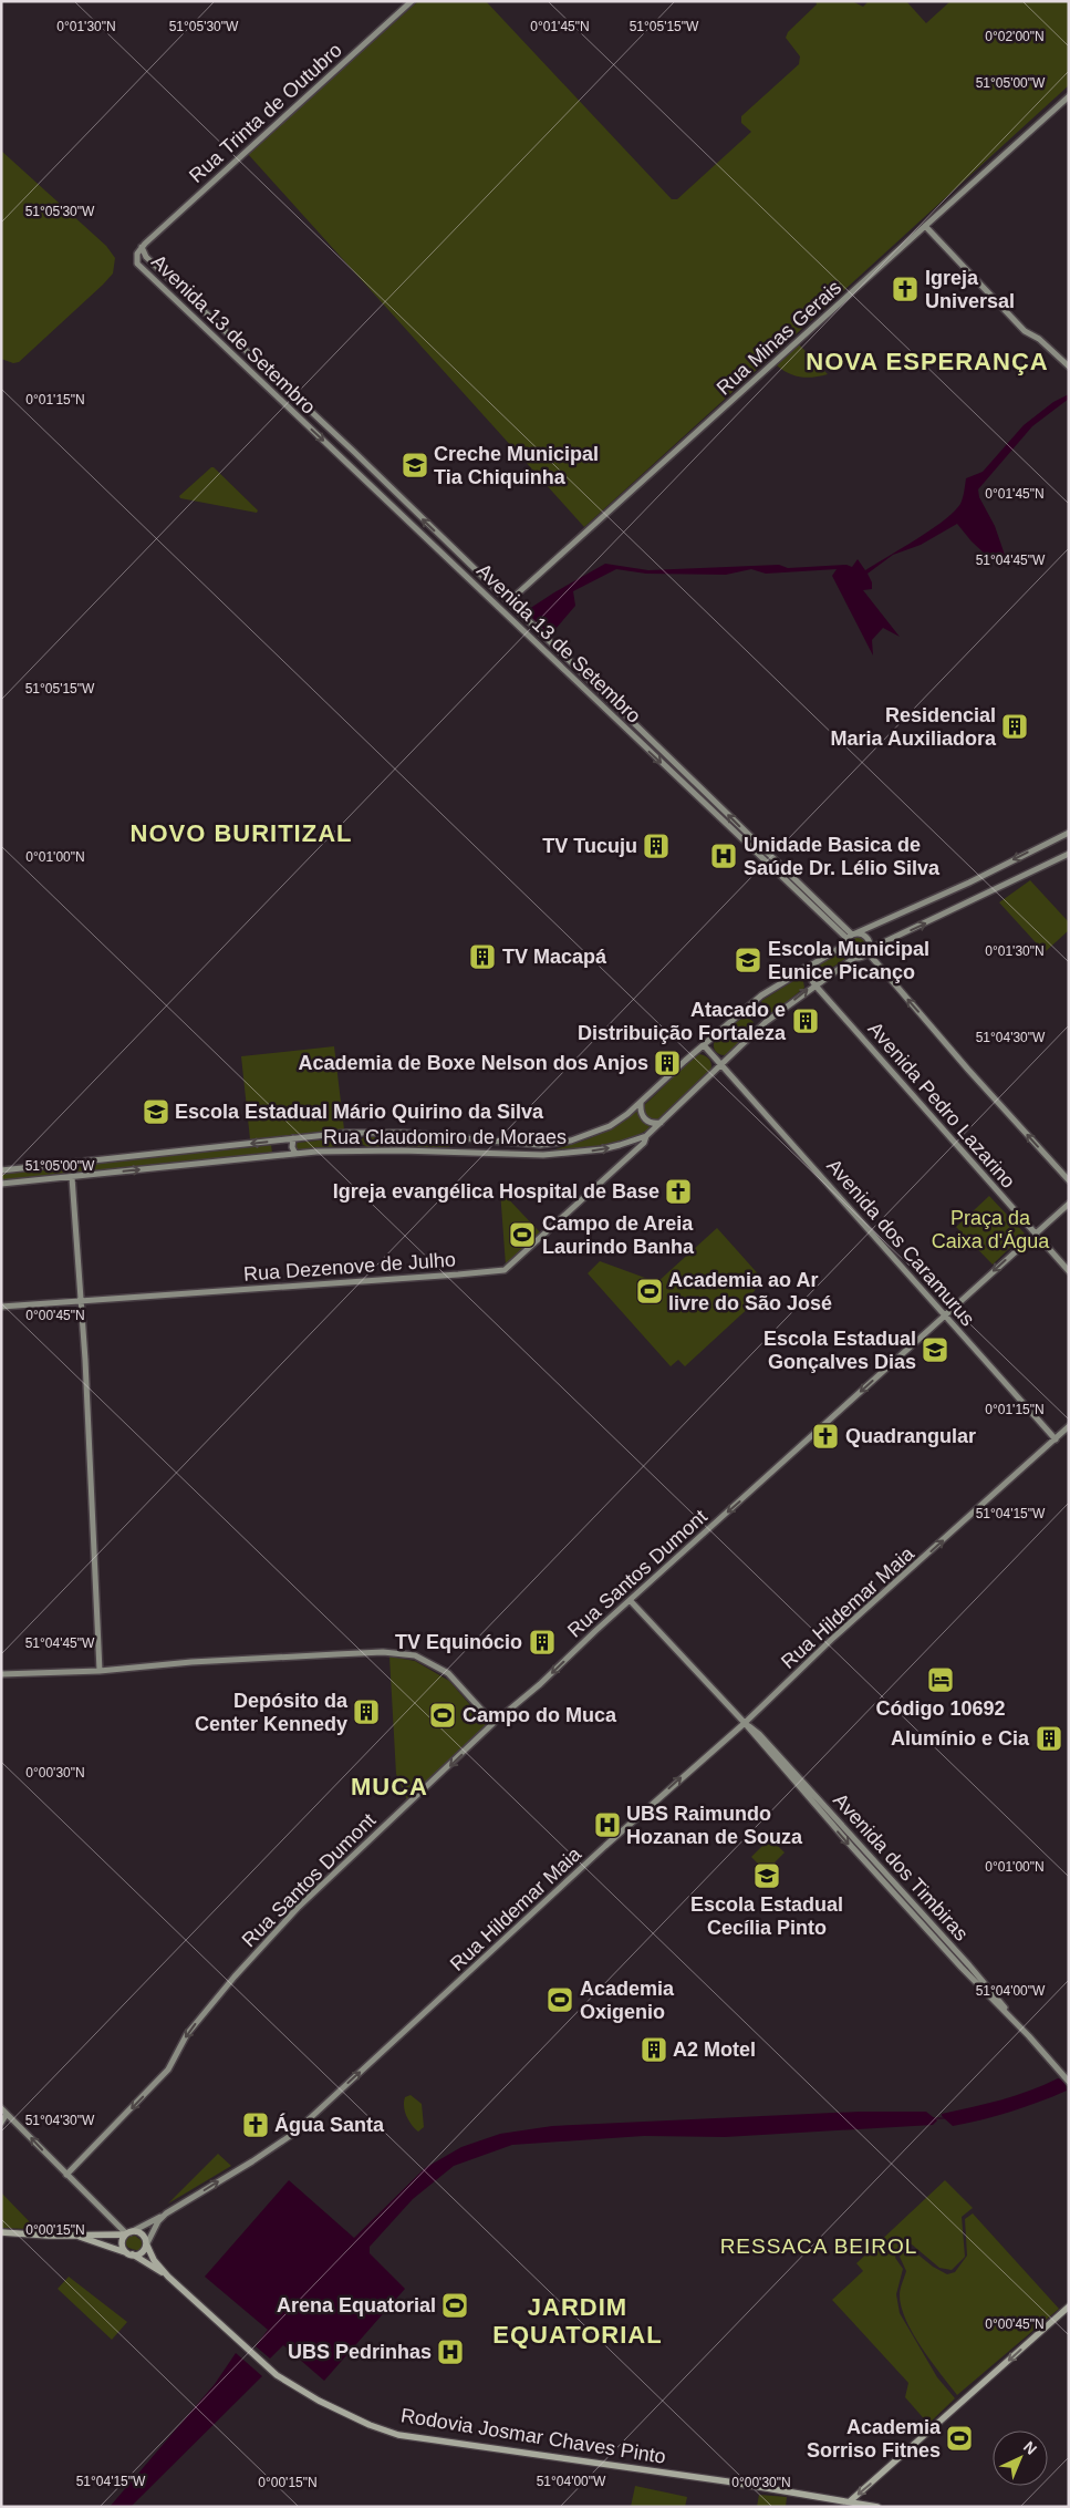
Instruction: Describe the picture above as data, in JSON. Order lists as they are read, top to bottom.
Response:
{
  "streets": {
    "main road": [
      "Rua Trinta de Outubro",
      "Avenida 13 de Setembro",
      "Rua Minas Gerais",
      "Avenida Pedro Lazarino",
      "Rua Claudomiro de Moraes",
      "Avenida dos Caramurus",
      "Rua Dezenove de Julho",
      "Rua Santos Dumont",
      "Rua Hildemar Maia",
      "Avenida dos Timbiras",
      "Rodovia Josmar Chaves Pinto"
    ]
  },
  "crossings": [
    ["Rua Trinta de Outubro", "Avenida 13 de Setembro"],
    ["Avenida 13 de Setembro", "Rua Minas Gerais"],
    ["Avenida 13 de Setembro", "Rua Claudomiro de Moraes"],
    ["Avenida Pedro Lazarino", "Rua Claudomiro de Moraes"],
    ["Avenida Pedro Lazarino", "Rua Santos Dumont"],
    ["Rua Claudomiro de Moraes", "Avenida dos Caramurus"],
    ["Rua Claudomiro de Moraes", "Rua Dezenove de Julho"],
    ["Avenida dos Caramurus", "Rua Santos Dumont"],
    ["Avenida dos Caramurus", "Rua Hildemar Maia"],
    ["Rua Santos Dumont", "Avenida dos Timbiras"],
    ["Rua Hildemar Maia", "Avenida dos Timbiras"],
    ["Rua Hildemar Maia", "Rodovia Josmar Chaves Pinto"]
  ],
  "one_way": ["Rua Santos Dumont", "Rua Hildemar Maia"],
  "districts": [
    "NOVA ESPERANÇA",
    "NOVO BURITIZAL",
    "MUCA",
    "RESSACA BEIROL",
    "JARDIM EQUATORIAL"
  ],
  "parks": ["Praça da Caixa d'Água"],
  "places": {
    "church": [
      "Igreja Universal",
      "Igreja evangélica Hospital de Base",
      "Quadrangular",
      "Água Santa"
    ],
    "school or university": [
      "Creche Municipal Tia Chiquinha",
      "Escola Municipal Eunice Picanço",
      "Escola Estadual Mário Quirino da Silva",
      "Escola Estadual Gonçalves Dias",
      "Escola Estadual Cecília Pinto"
    ],
    "building": [
      "Residencial Maria Auxiliadora",
      "TV Tucuju",
      "TV Macapá",
      "Atacado e Distribuição Fortaleza",
      "Academia de Boxe Nelson dos Anjos",
      "TV Equinócio",
      "Depósito da Center Kennedy",
      "Alumínio e Cia",
      "A2 Motel"
    ],
    "hospital": ["Unidade Basica de Saúde Dr. Lélio Silva", "UBS Raimundo Hozanan de Souza", "UBS Pedrinhas"],
    "sports": [
      "Campo de Areia Laurindo Banha",
      "Academia ao Ar livre do São José",
      "Campo do Muca",
      "Academia Oxigenio",
      "Arena Equatorial",
      "Academia Sorriso Fitnes"
    ],
    "hotel": ["Código 10692"]
  },
  "north": "top right",
  "coordinates": [
    "0°01'30\"N",
    "0°01'45\"N",
    "51°05'30\"W",
    "51°05'15\"W",
    "0°02'00\"N",
    "51°05'00\"W",
    "0°01'15\"N",
    "51°04'45\"W",
    "0°01'00\"N",
    "51°04'30\"W",
    "0°00'45\"N",
    "51°04'15\"W",
    "0°00'30\"N",
    "51°04'00\"W",
    "0°00'15\"N"
  ]
}
